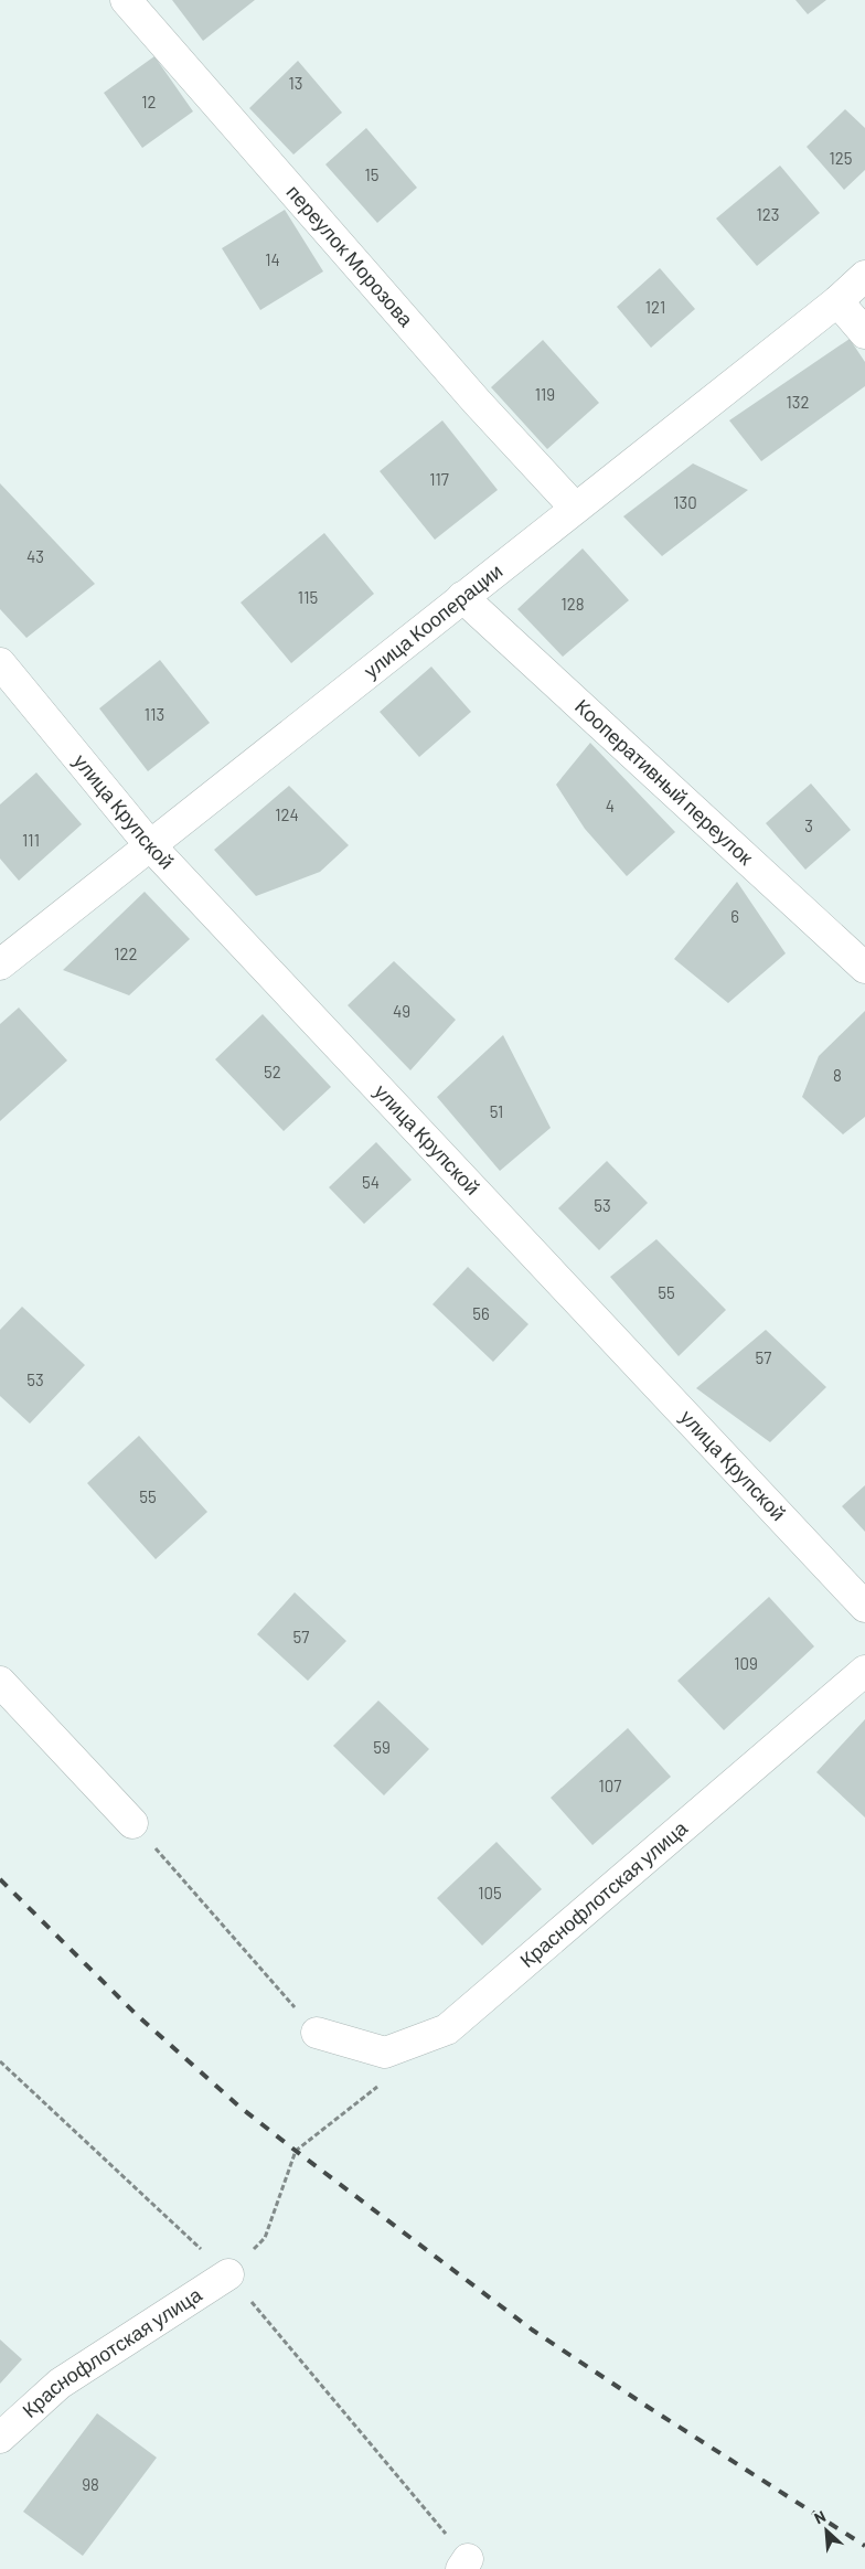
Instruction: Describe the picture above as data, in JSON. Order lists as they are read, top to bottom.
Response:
{
  "streets": {
    "street": [
      "переулок Морозова",
      "улица Кооперации",
      "Кооперативный переулок",
      "улица Крупской",
      "Краснофлотская улица"
    ]
  },
  "crossings": [
    ["переулок Морозова", "улица Кооперации"],
    ["улица Кооперации", "Кооперативный переулок"],
    ["улица Кооперации", "улица Крупской"]
  ],
  "house_numbers": [
    "13",
    "12",
    "125",
    "15",
    "123",
    "14",
    "121",
    "119",
    "132",
    "117",
    "130",
    "43",
    "115",
    "128",
    "113",
    "4",
    "124",
    "3",
    "111",
    "6",
    "122",
    "49",
    "52",
    "8",
    "51",
    "54",
    "53",
    "55",
    "56",
    "57",
    "53",
    "55",
    "57",
    "109",
    "59",
    "107",
    "105",
    "98"
  ],
  "north": "top left"
}
